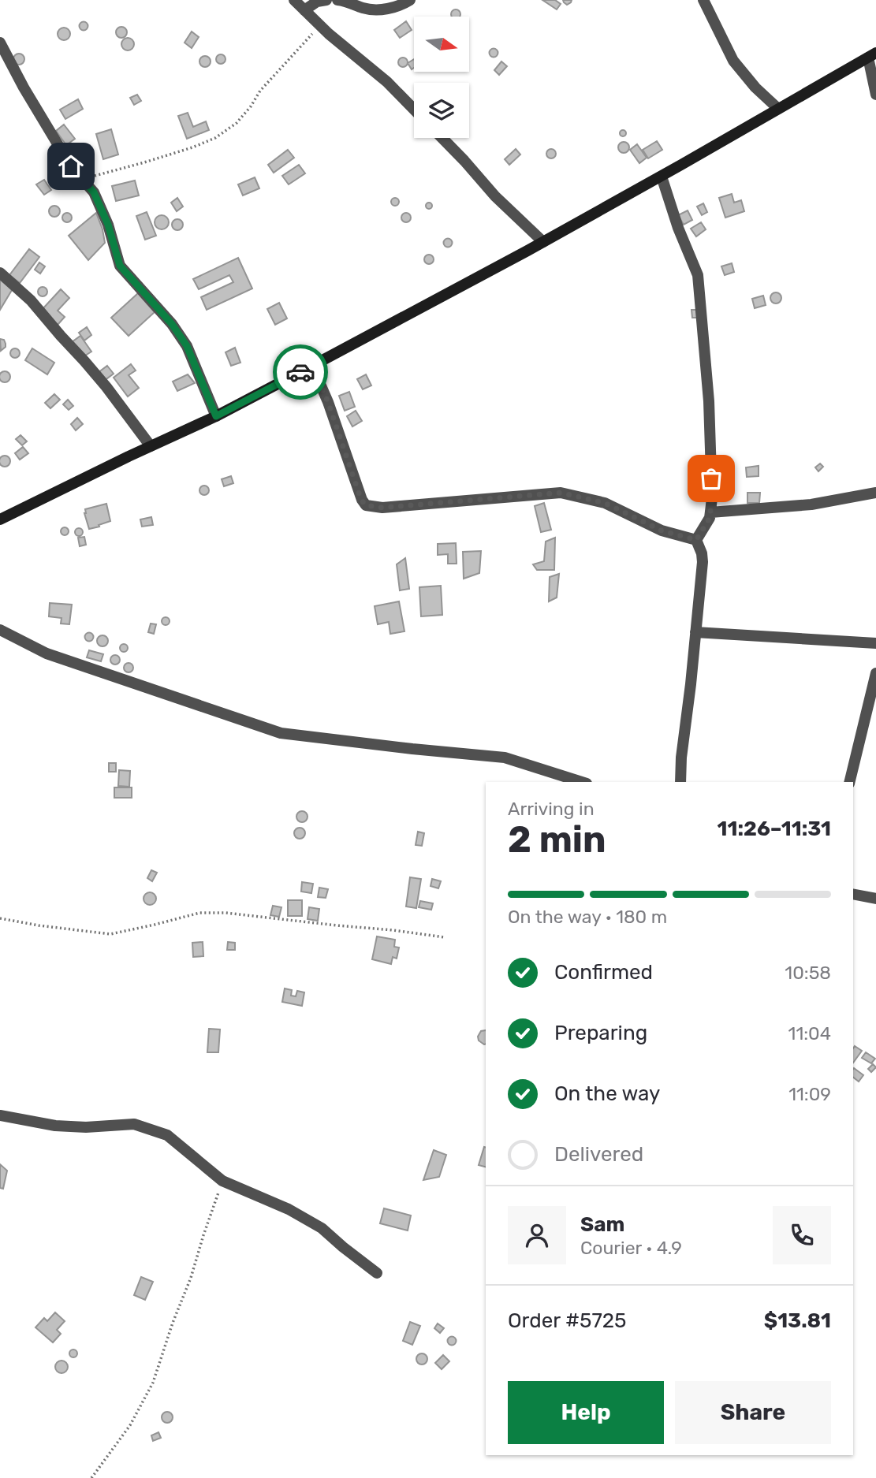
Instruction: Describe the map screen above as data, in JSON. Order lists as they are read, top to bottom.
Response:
{
  "north": "right",
  "page": {
    "heading": ["2 min", "Arriving in", "11:26–11:31"],
    "panel": [
      "Sam",
      "Courier · 4.9",
      "Order #5725",
      "$13.81"
    ],
    "bar": "On the way · 180 m",
    "list": [
      ["Confirmed", "10:58"],
      ["Preparing", "11:04"],
      ["On the way", "11:09"],
      "Delivered"
    ],
    "buttons": ["Help", "Share"]
  }
}
